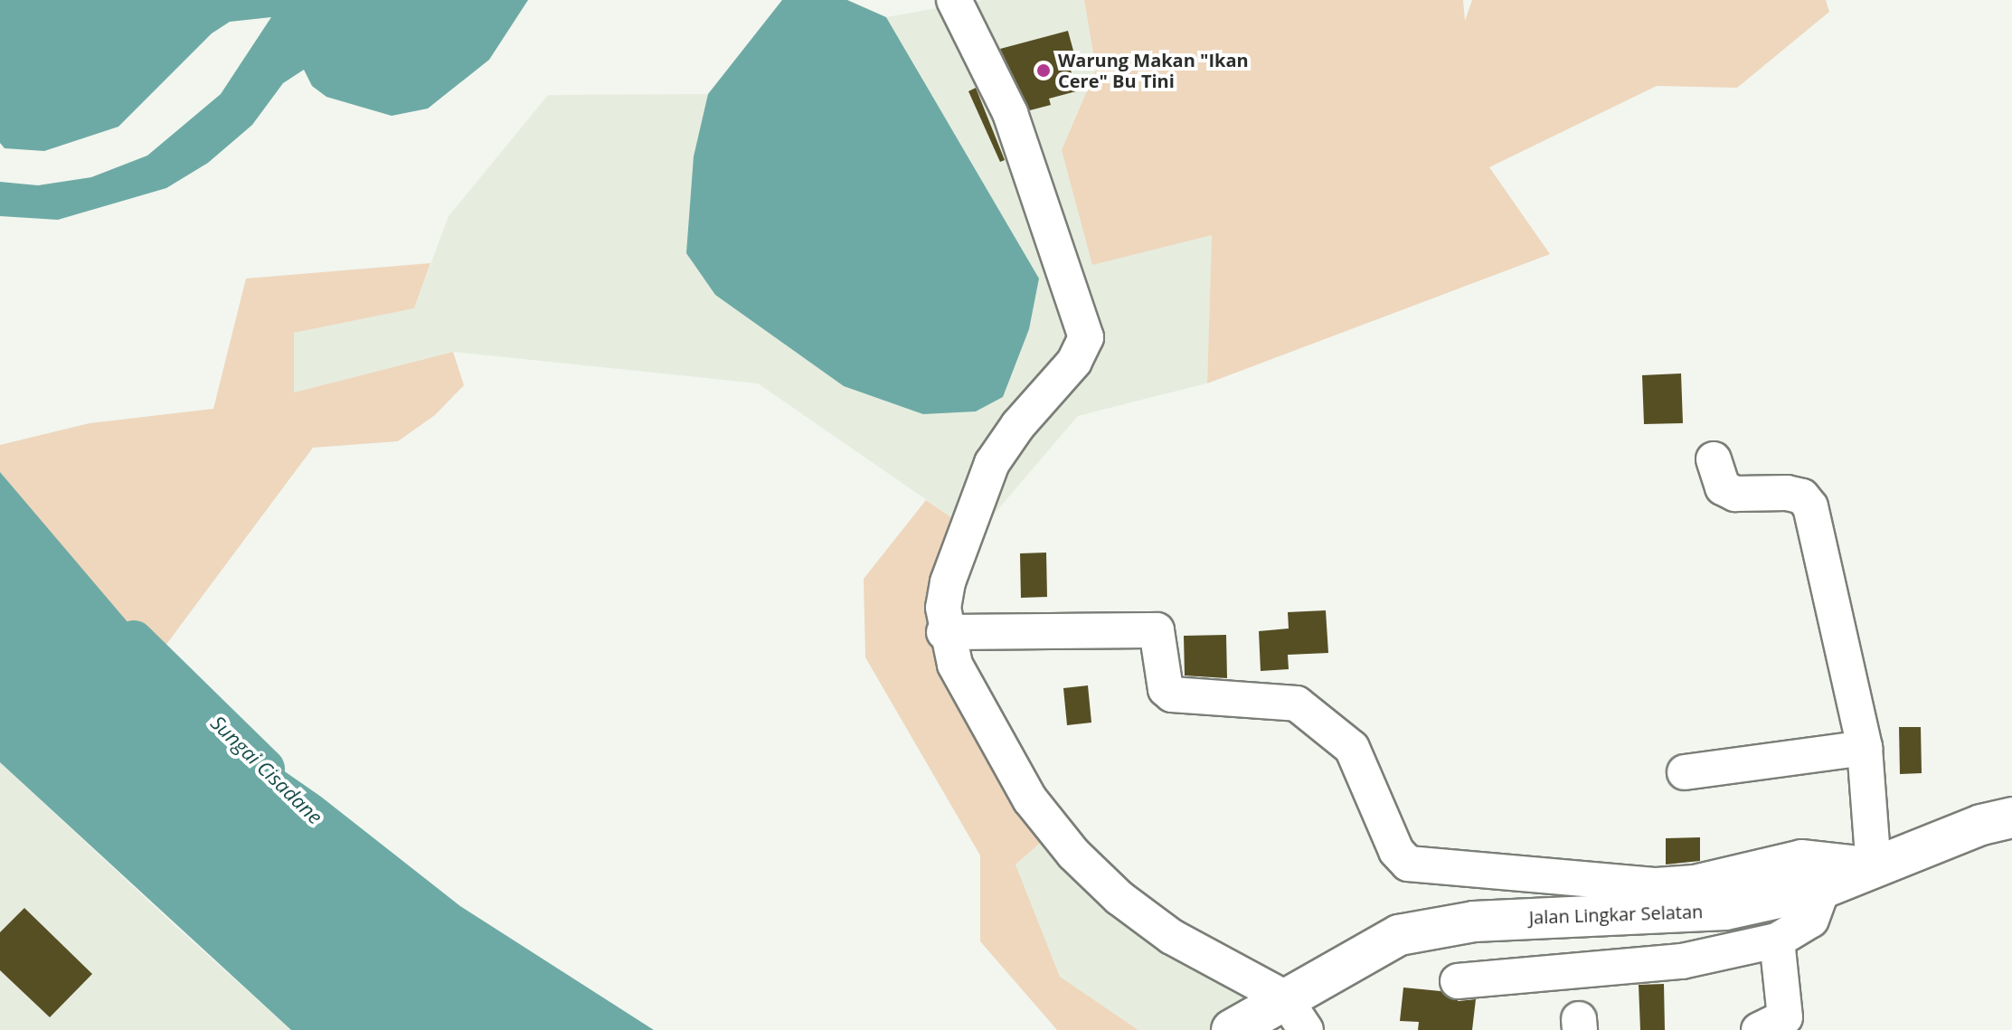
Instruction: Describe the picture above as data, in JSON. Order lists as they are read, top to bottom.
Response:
{
  "streets": {
    "main road": ["Jalan Lingkar Selatan"]
  },
  "water": ["Sungai Cisadane"],
  "places": ["Warung Makan \"Ikan Cere\" Bu Tini"]
}
